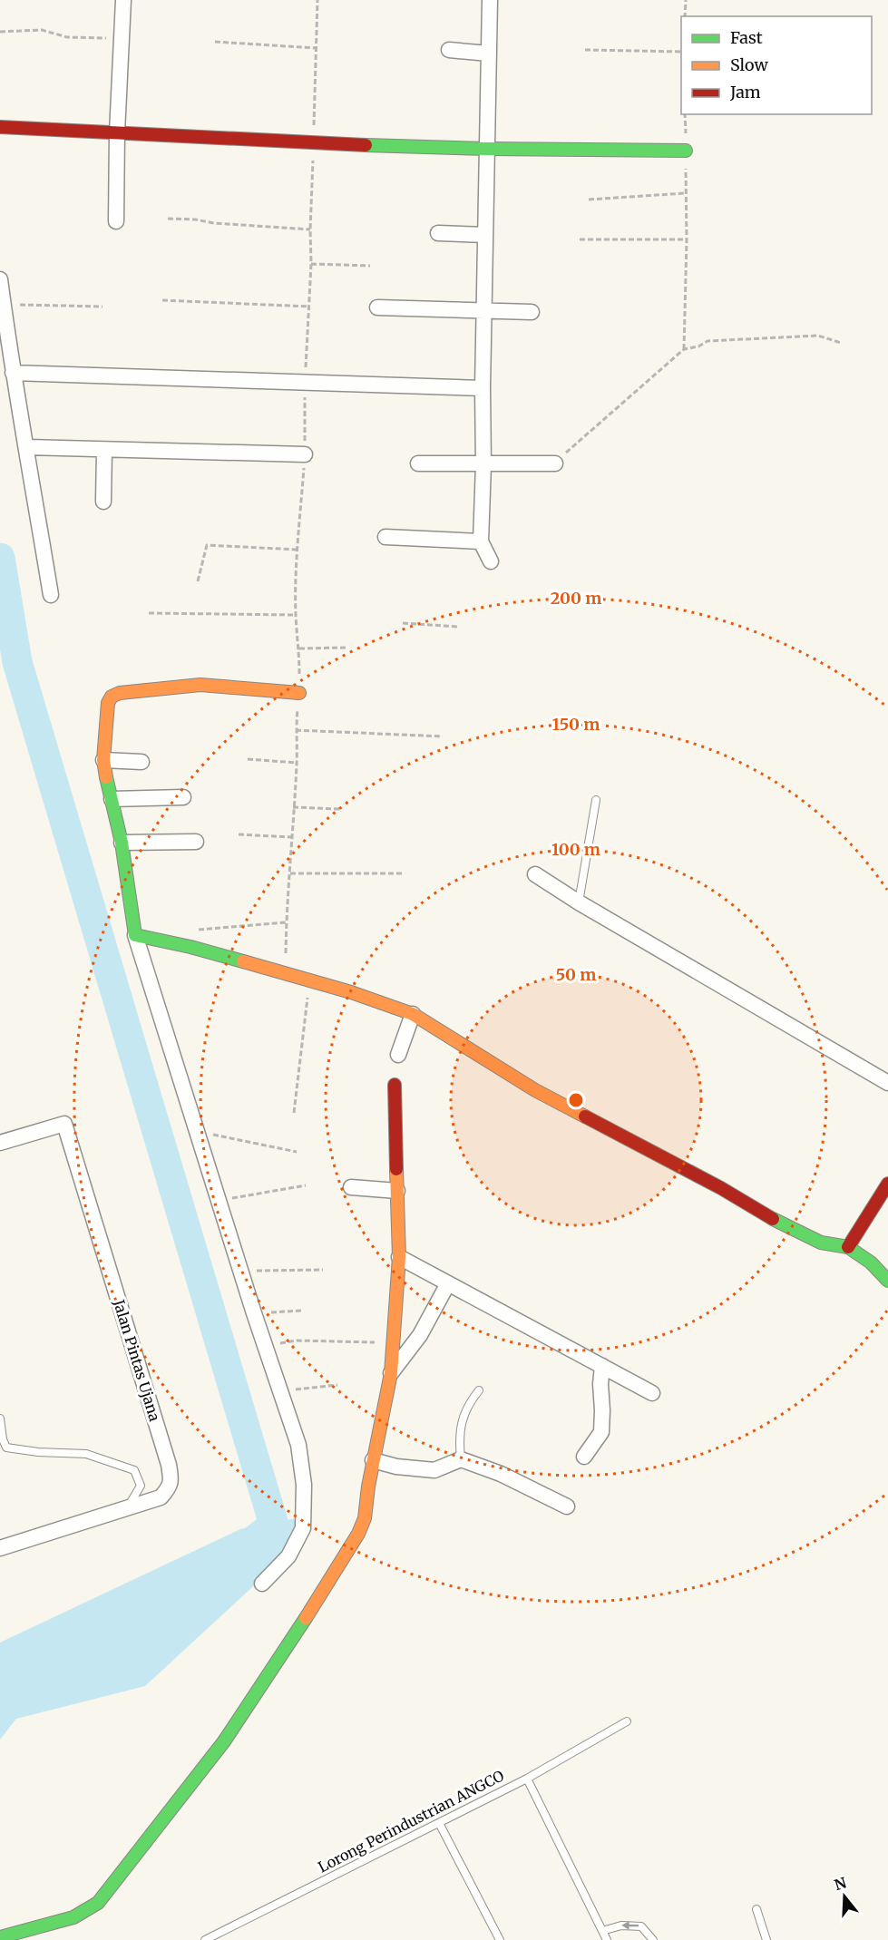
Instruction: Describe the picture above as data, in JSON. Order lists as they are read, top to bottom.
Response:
{
  "streets": {
    "street": ["Jalan Pintas Ujana"],
    "lane": ["Lorong Perindustrian ANGCO"]
  },
  "legend": ["Fast", "Slow", "Jam"],
  "north": "top",
  "rings": [
    "200 m",
    "150 m",
    "100 m",
    "50 m"
  ]
}
